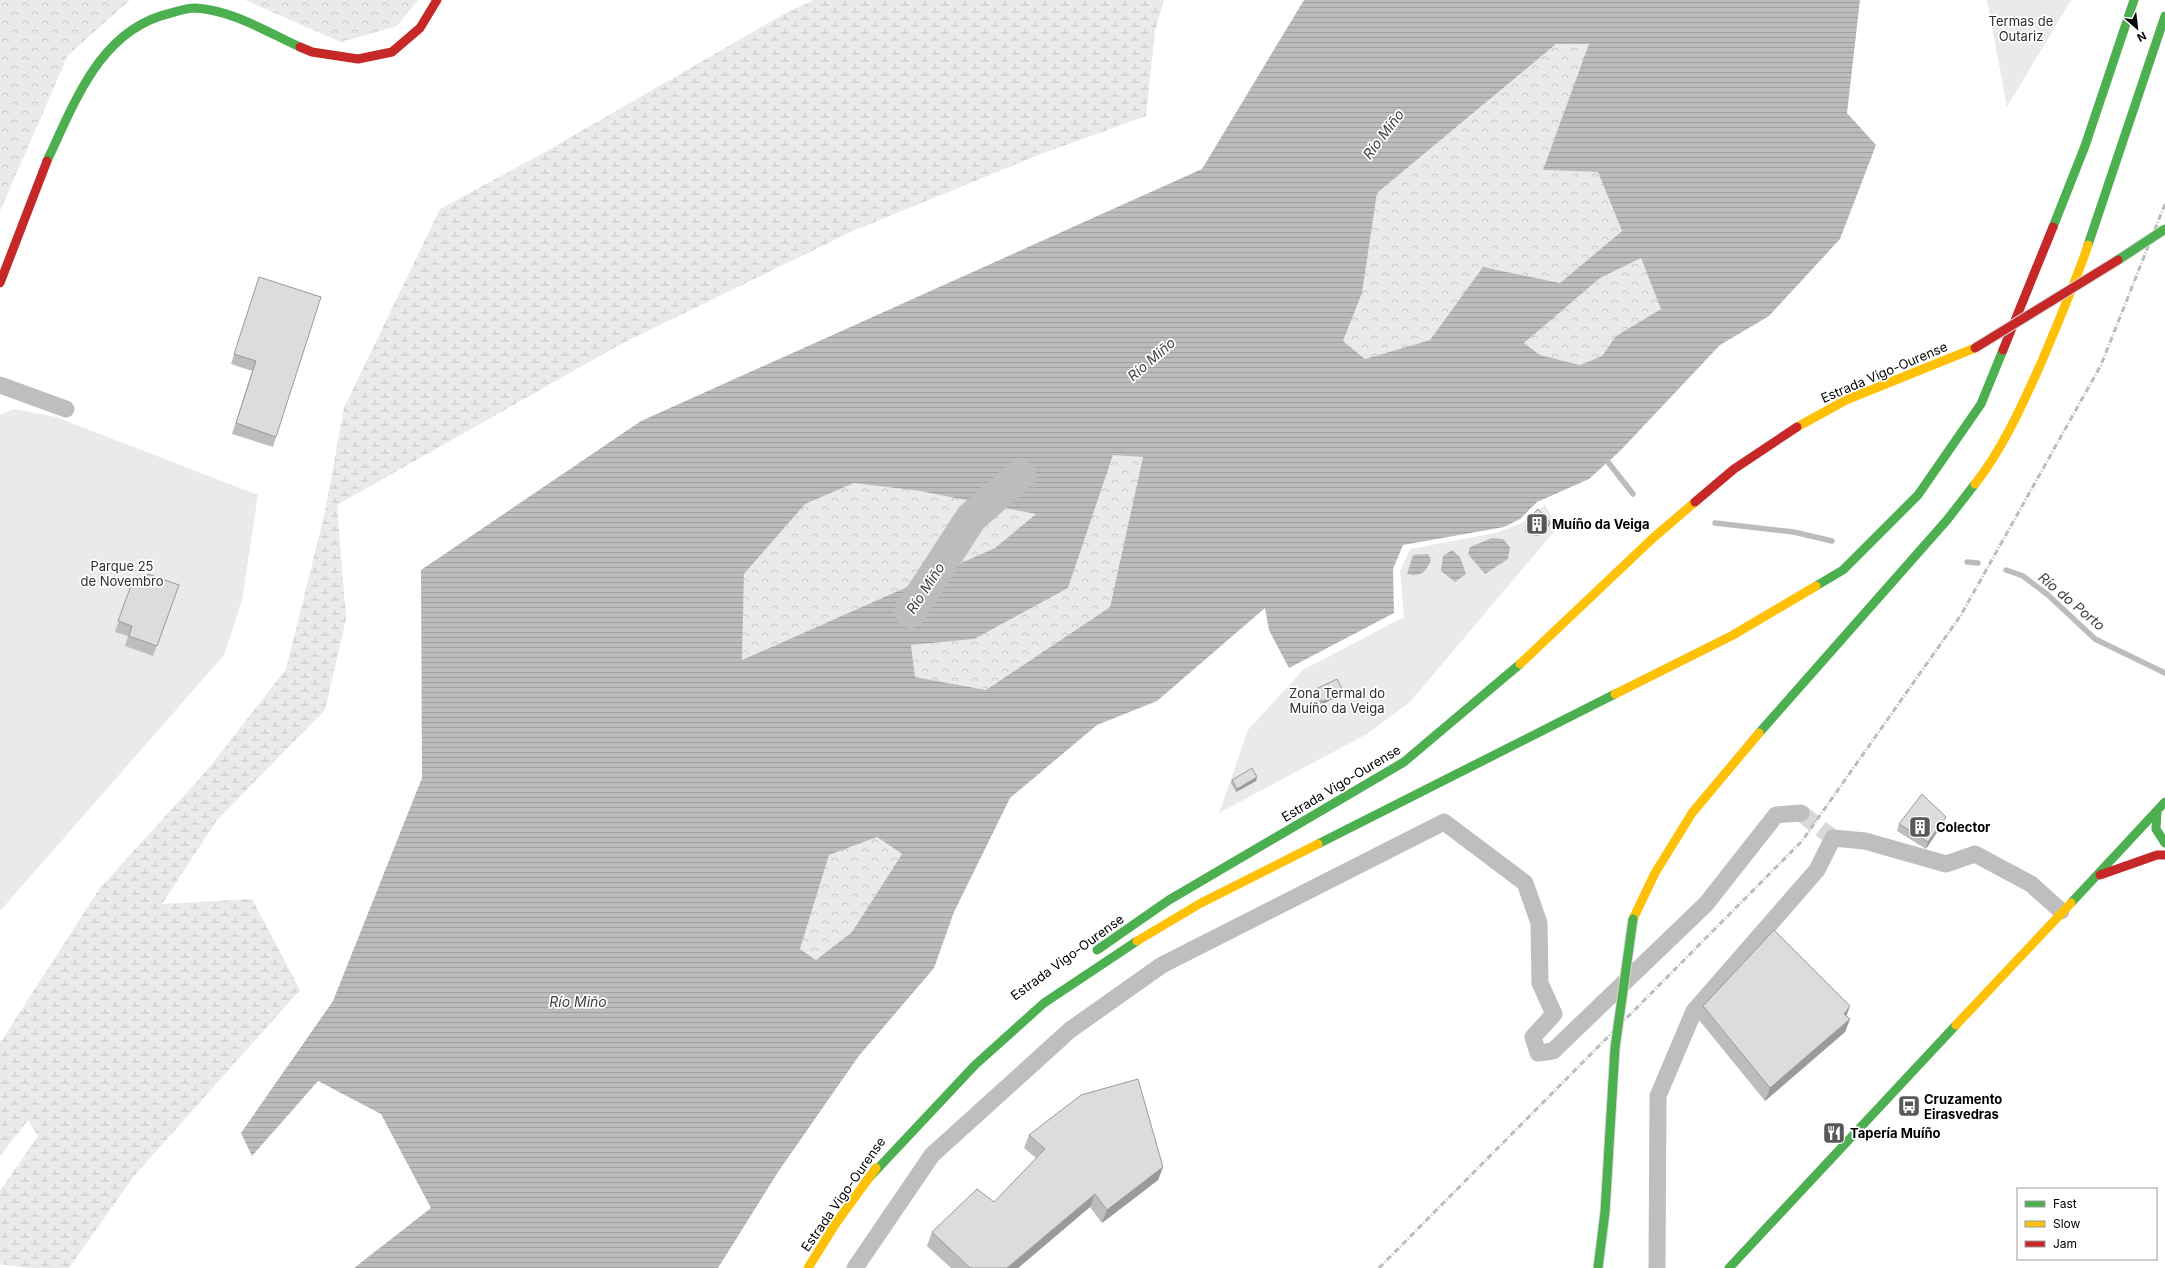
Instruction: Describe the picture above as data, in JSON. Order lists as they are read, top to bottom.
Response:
{
  "streets": {
    "main road": ["Estrada Vigo-Ourense"]
  },
  "water": ["Río Miño", "Río do Porto"],
  "parks": ["Termas de Outariz", "Parque 25 de Novembro", "Zona Termal do Muíño da Veiga"],
  "places": {
    "building": ["Muíño da Veiga", "Colector"],
    "bus stop": ["Cruzamento Eirasvedras"],
    "restaurant": ["Tapería Muíño"]
  },
  "legend": ["Fast", "Slow", "Jam"],
  "north": "bottom right"
}
